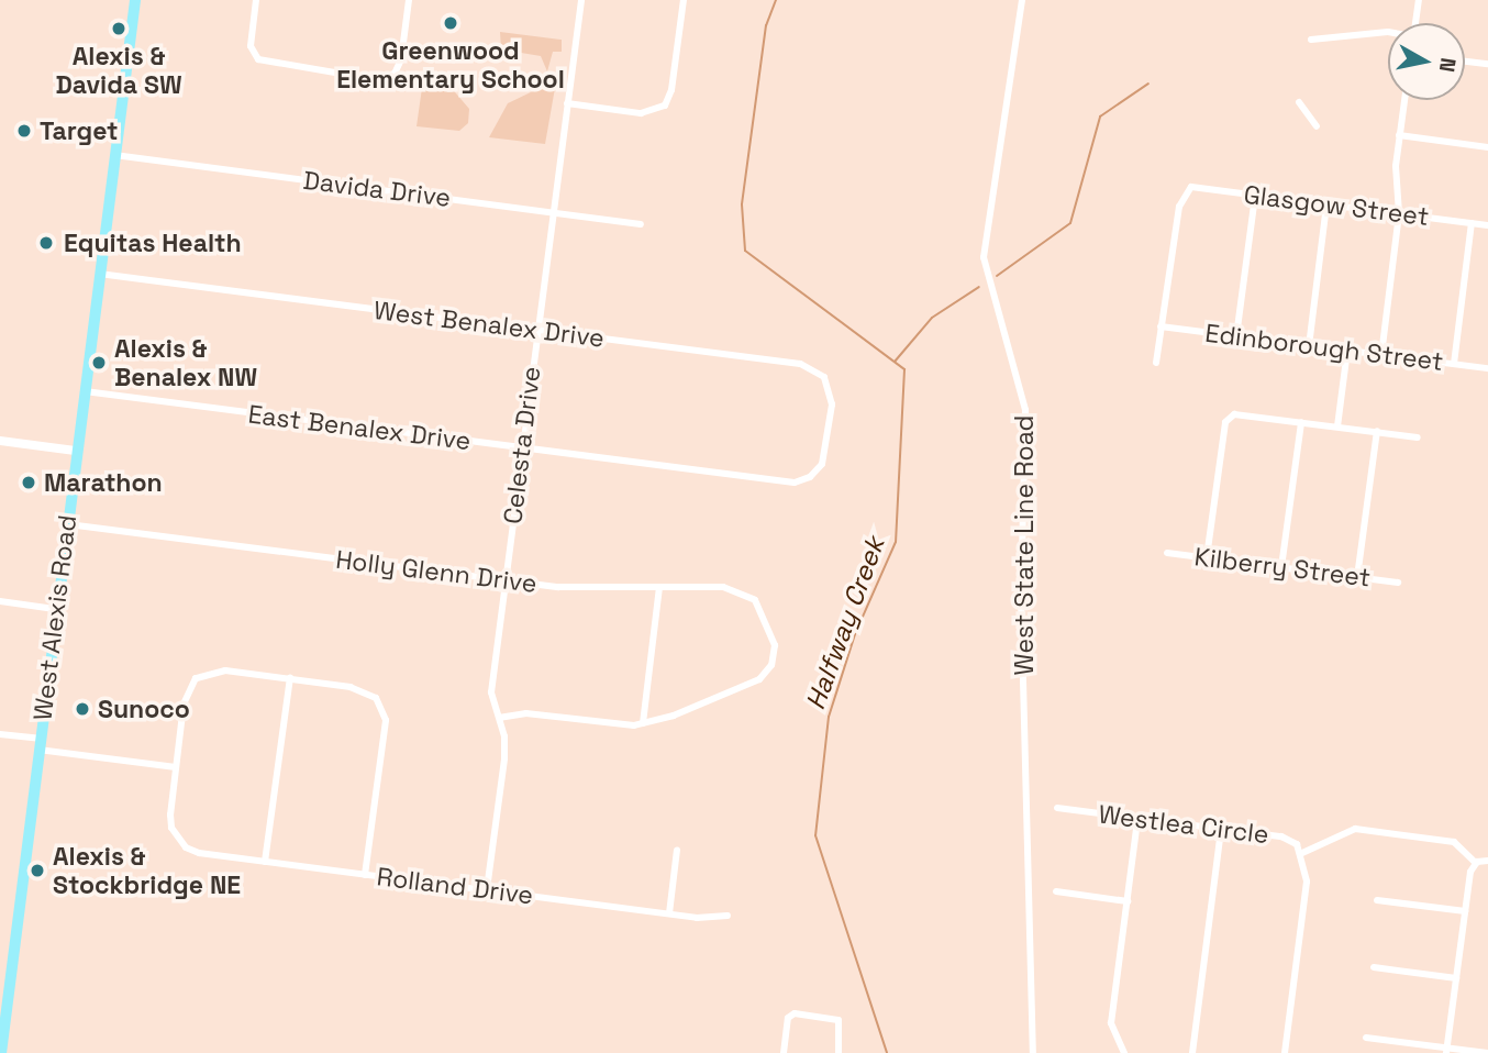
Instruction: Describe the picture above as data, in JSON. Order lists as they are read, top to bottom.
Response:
{
  "streets": {
    "main road": ["West Alexis Road"],
    "street": [
      "Davida Drive",
      "Glasgow Street",
      "West Benalex Drive",
      "Edinborough Street",
      "East Benalex Drive",
      "Celesta Drive",
      "West State Line Road",
      "Kilberry Street",
      "Holly Glenn Drive",
      "Westlea Circle",
      "Rolland Drive"
    ]
  },
  "crossings": [
    ["Davida Drive", "Celesta Drive"],
    ["Davida Drive", "West Alexis Road"],
    ["Glasgow Street", "Edinborough Street"],
    ["West Benalex Drive", "East Benalex Drive"],
    ["West Benalex Drive", "Celesta Drive"],
    ["West Benalex Drive", "West Alexis Road"],
    ["East Benalex Drive", "Celesta Drive"],
    ["East Benalex Drive", "West Alexis Road"],
    ["Celesta Drive", "Holly Glenn Drive"],
    ["Celesta Drive", "Rolland Drive"],
    ["Holly Glenn Drive", "West Alexis Road"]
  ],
  "water": ["Halfway Creek"],
  "places": [
    "Greenwood Elementary School",
    "Alexis & Davida SW",
    "Target",
    "Equitas Health",
    "Alexis & Benalex NW",
    "Marathon",
    "Sunoco",
    "Alexis & Stockbridge NE"
  ],
  "north": "right"
}
